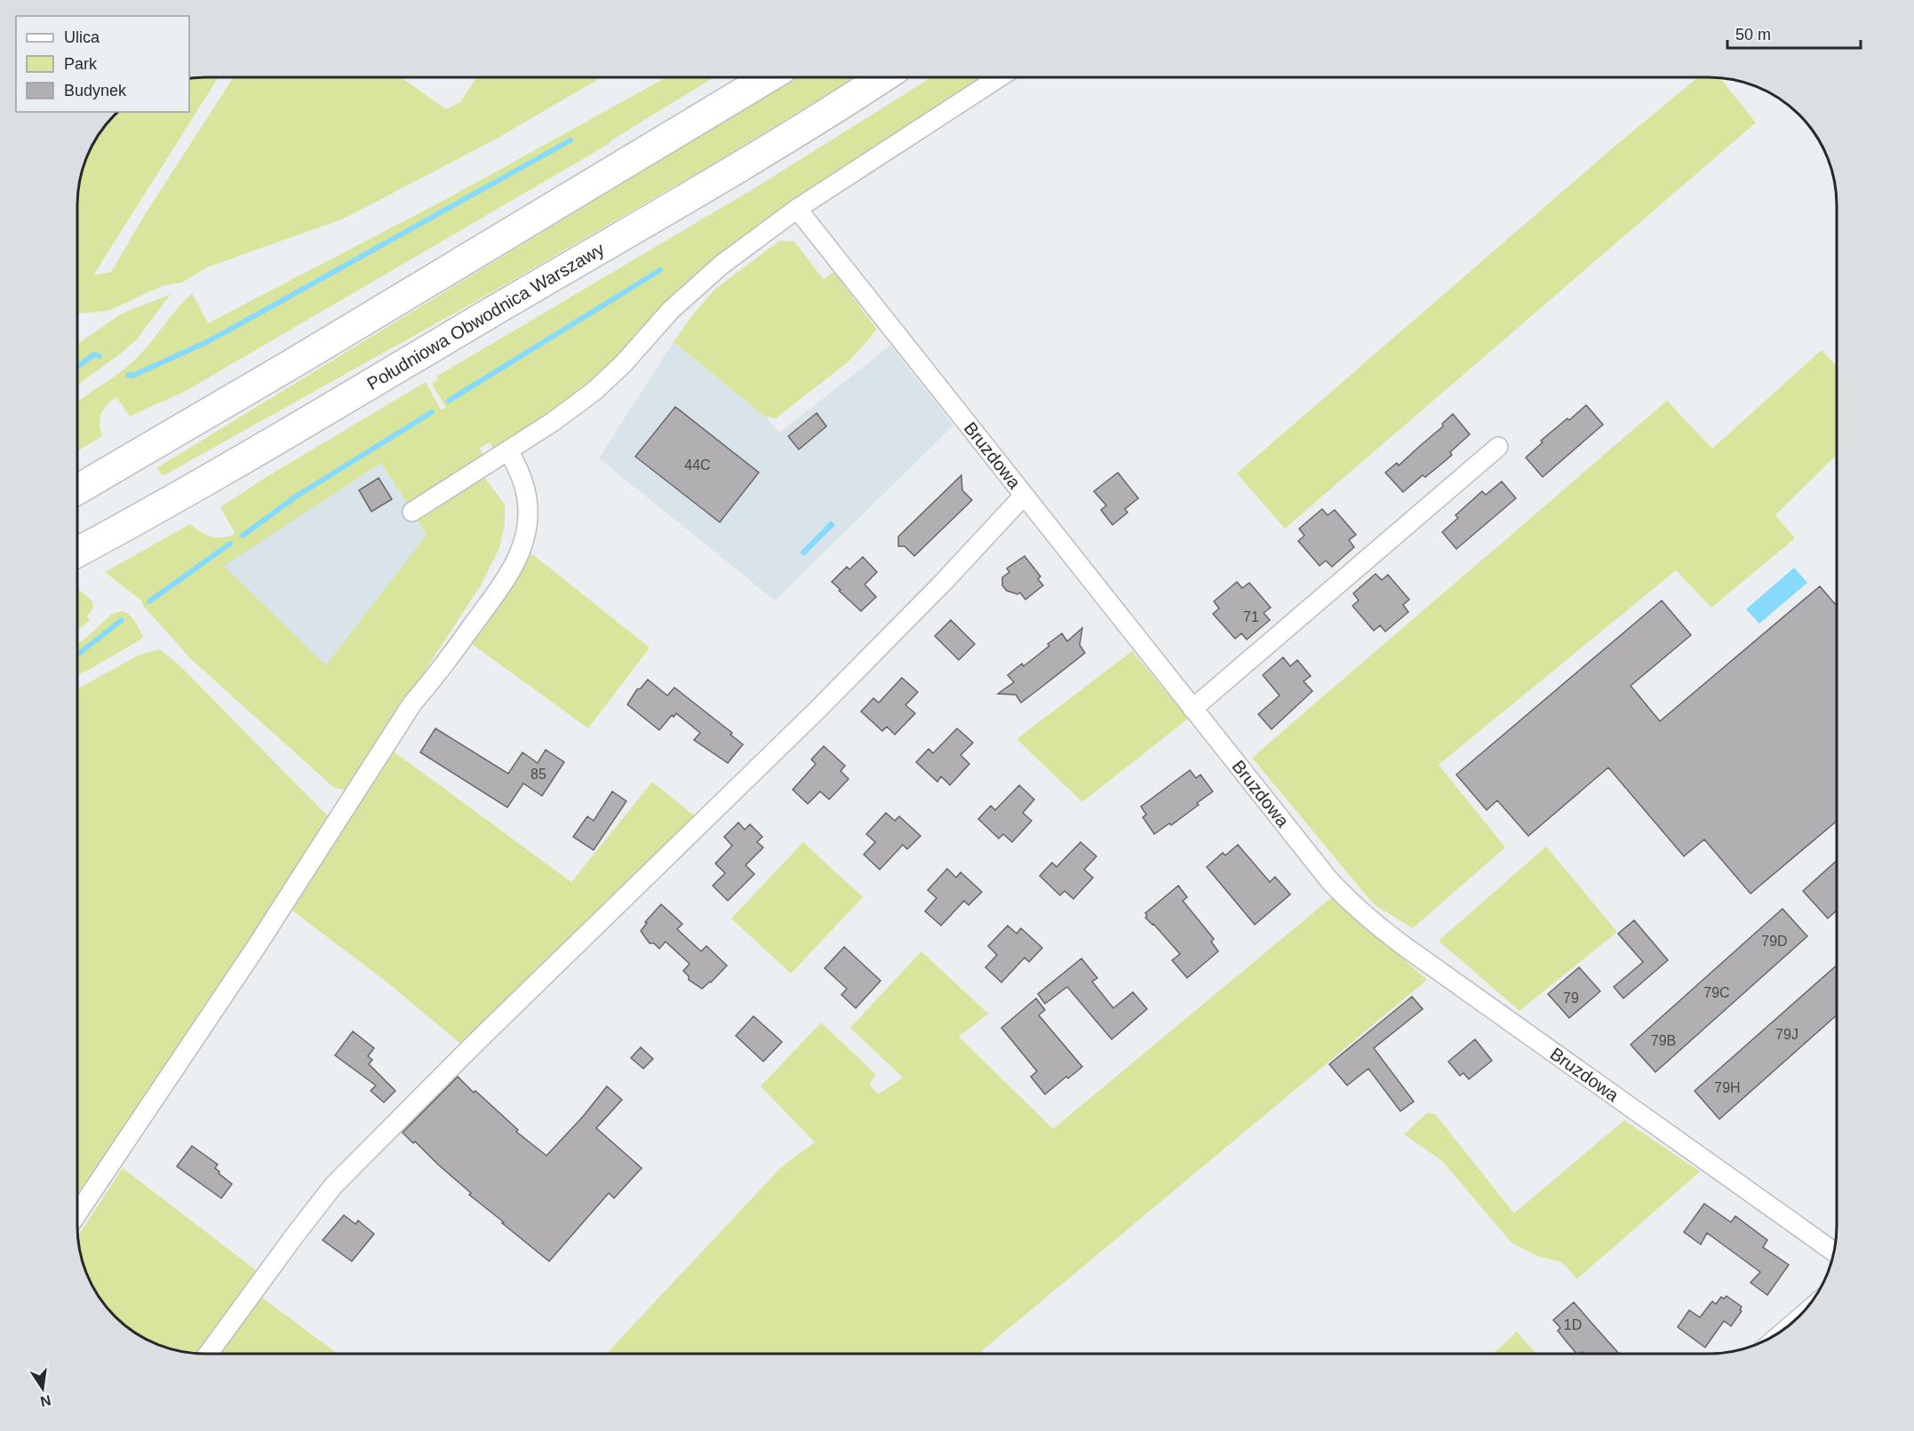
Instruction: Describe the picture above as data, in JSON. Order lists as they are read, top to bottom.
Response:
{
  "streets": {
    "highway": ["Południowa Obwodnica Warszawy"],
    "street": ["Bruzdowa"]
  },
  "house_numbers": [
    "44C",
    "71",
    "85",
    "79D",
    "79C",
    "79",
    "79J",
    "79B",
    "79H",
    "1D"
  ],
  "legend": ["Ulica", "Park", "Budynek"],
  "scale_bar": "50 m",
  "north": "bottom"
}
